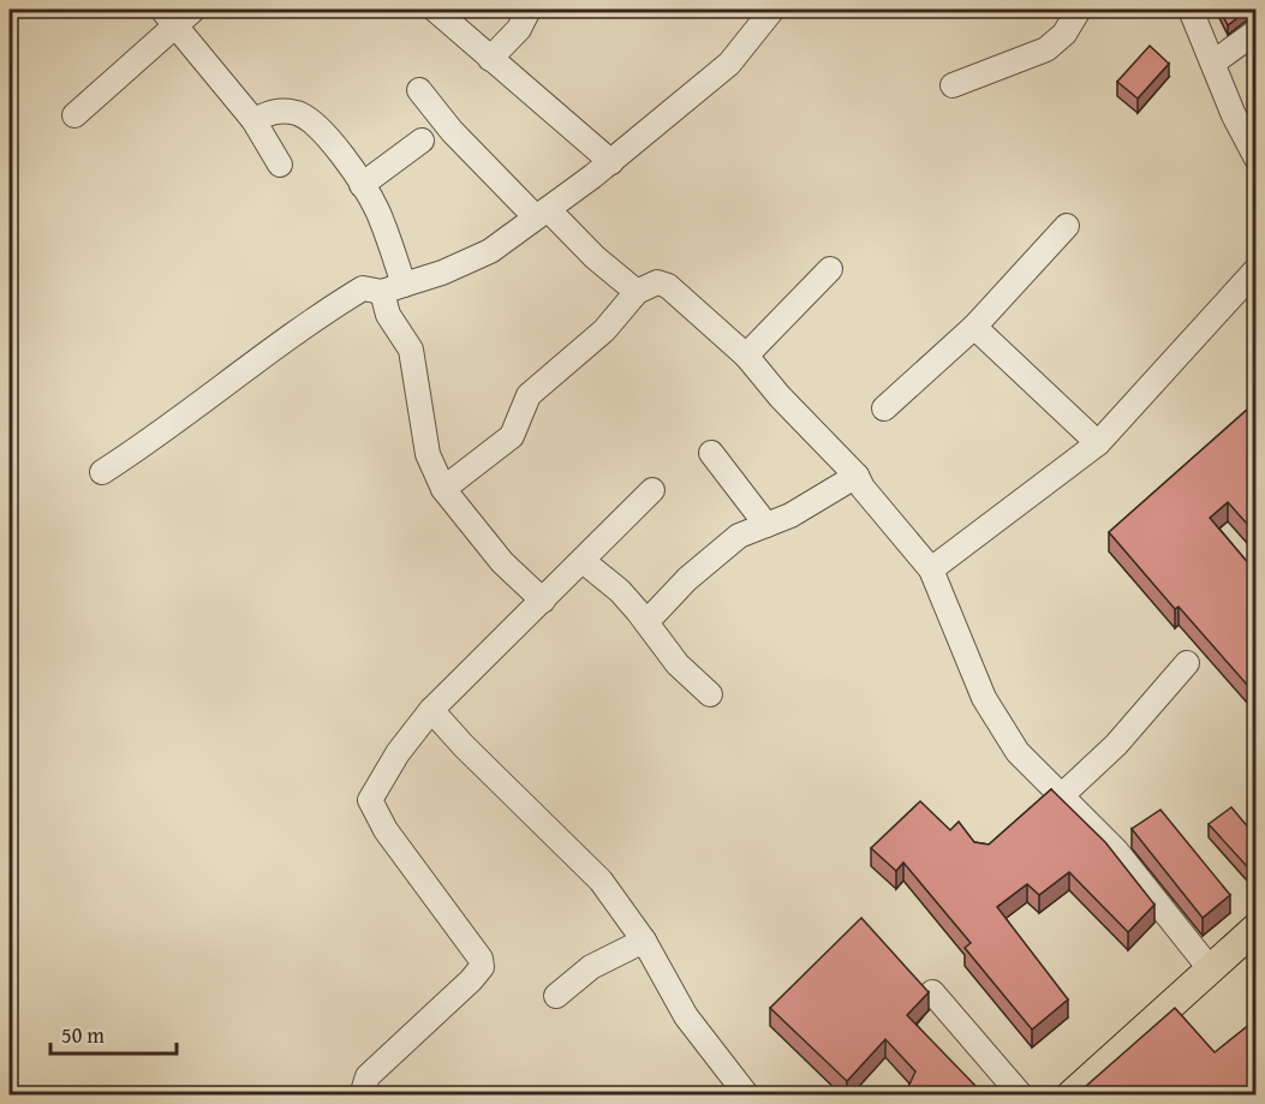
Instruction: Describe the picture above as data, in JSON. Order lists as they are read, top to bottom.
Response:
{
  "scale_bar": "50 m"
}
